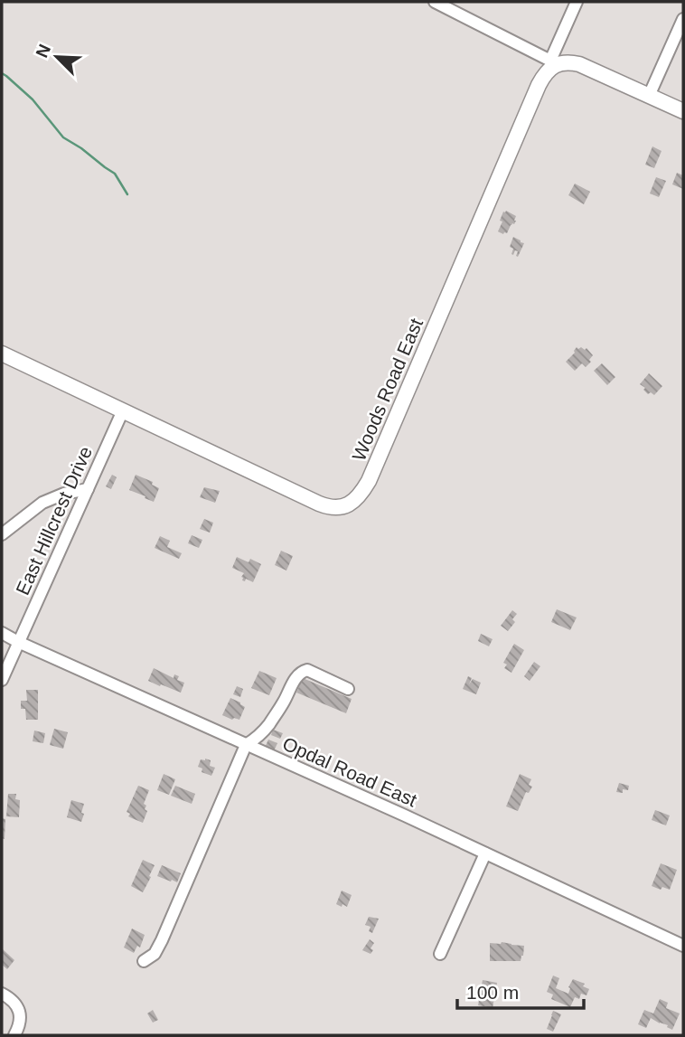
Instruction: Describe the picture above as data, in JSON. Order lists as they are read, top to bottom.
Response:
{
  "streets": {
    "main road": ["Woods Road East"],
    "street": ["East Hillcrest Drive", "Opdal Road East"]
  },
  "crossings": [
    ["Woods Road East", "East Hillcrest Drive"],
    ["East Hillcrest Drive", "Opdal Road East"]
  ],
  "scale_bar": "100 m",
  "north": "top left"
}
